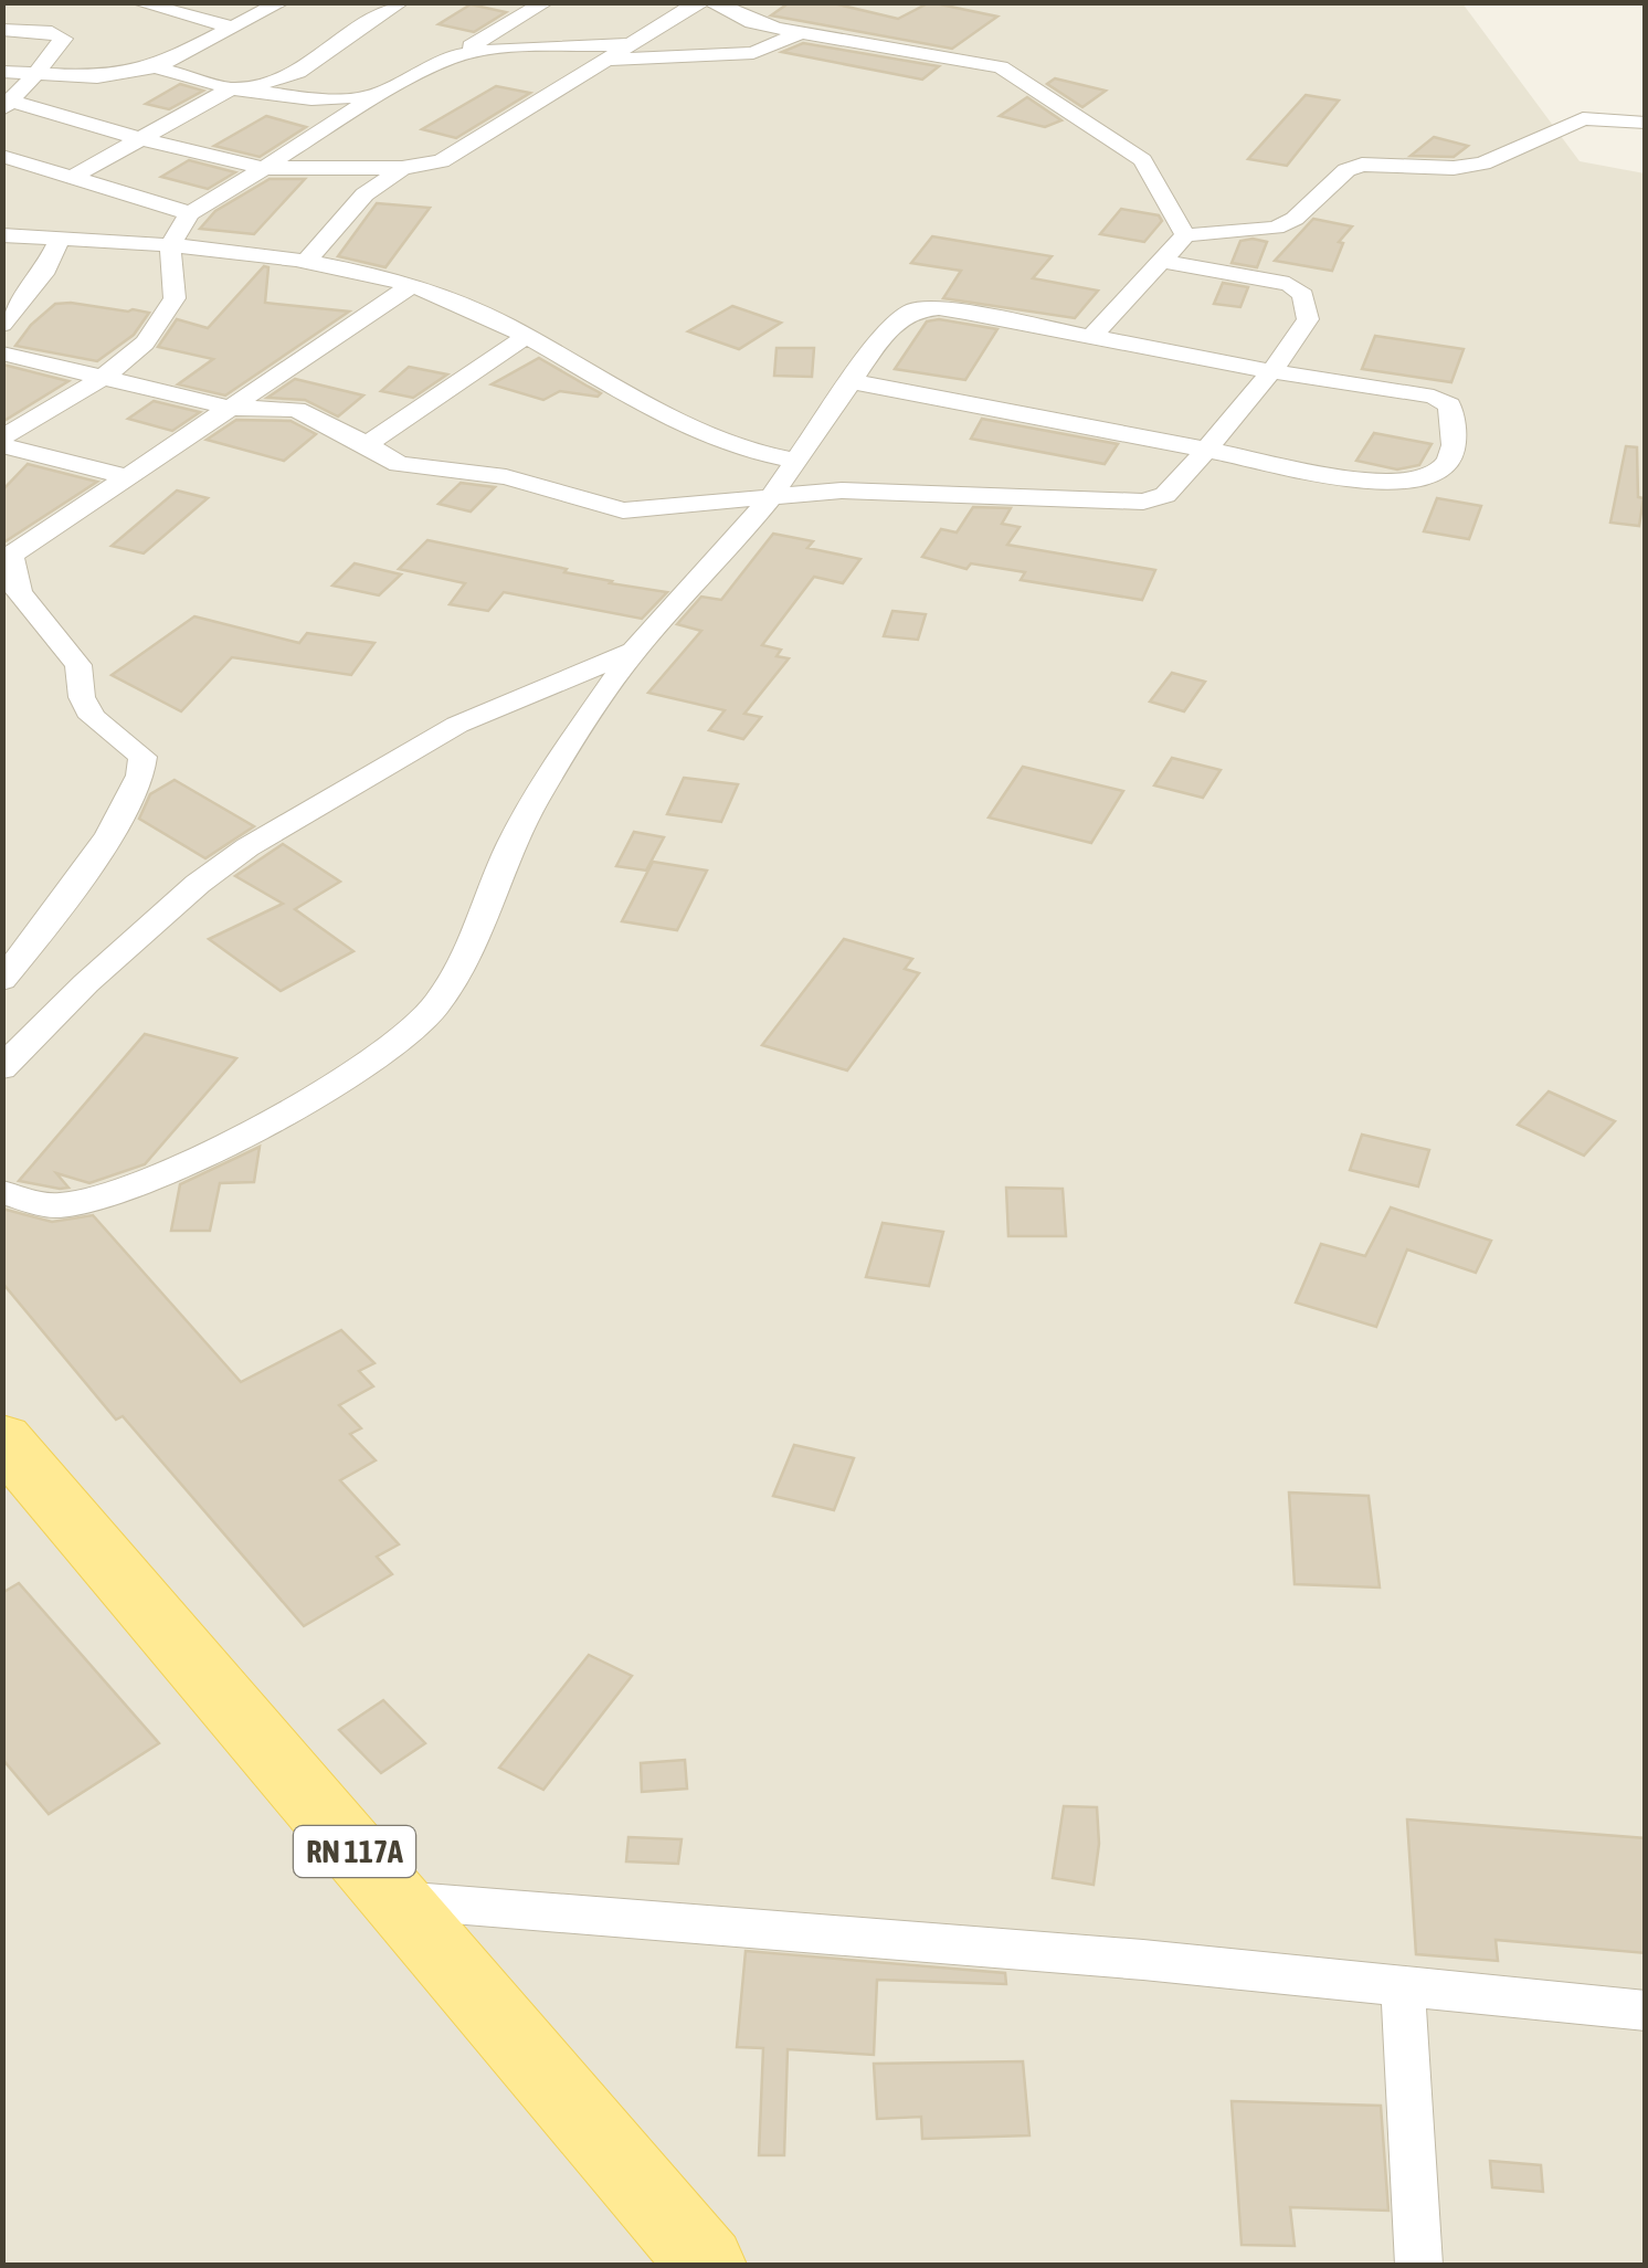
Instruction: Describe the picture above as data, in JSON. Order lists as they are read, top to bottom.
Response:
{
  "streets": {
    "main road": ["RN 117A"]
  }
}
